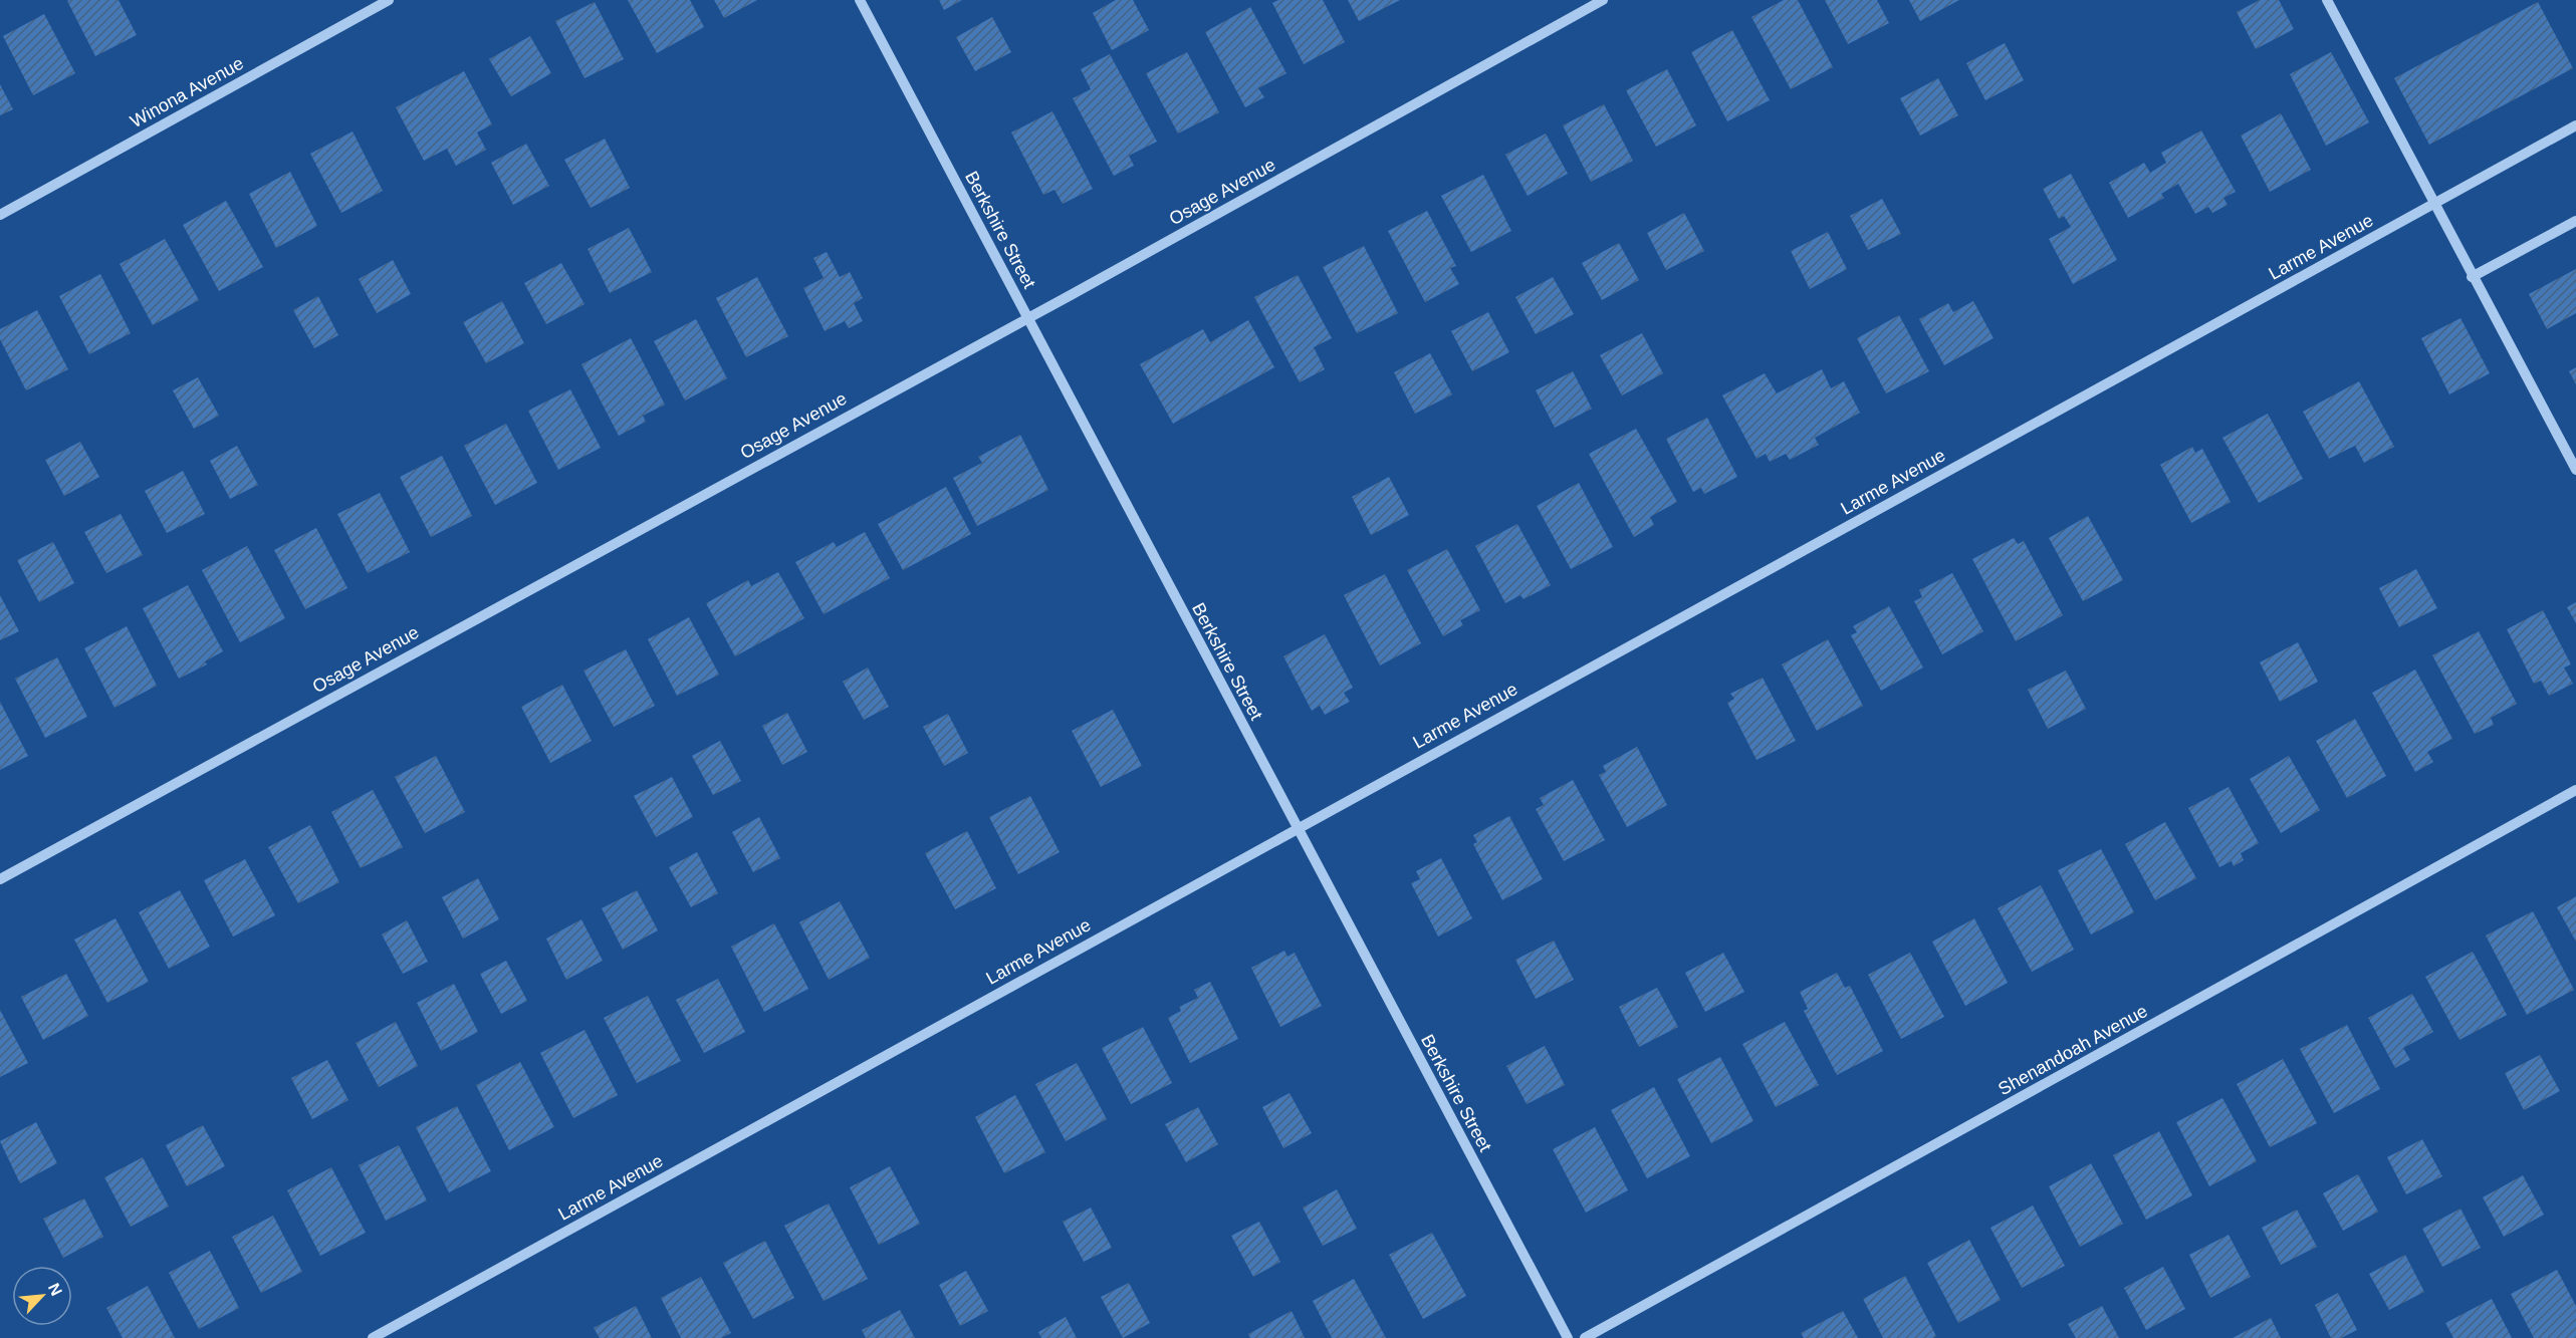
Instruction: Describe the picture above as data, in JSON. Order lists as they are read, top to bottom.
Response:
{
  "streets": {
    "street": [
      "Winona Avenue",
      "Osage Avenue",
      "Berkshire Street",
      "Larme Avenue",
      "Shenandoah Avenue"
    ]
  },
  "crossings": [
    ["Osage Avenue", "Berkshire Street"],
    ["Berkshire Street", "Larme Avenue"]
  ],
  "north": "top right"
}
